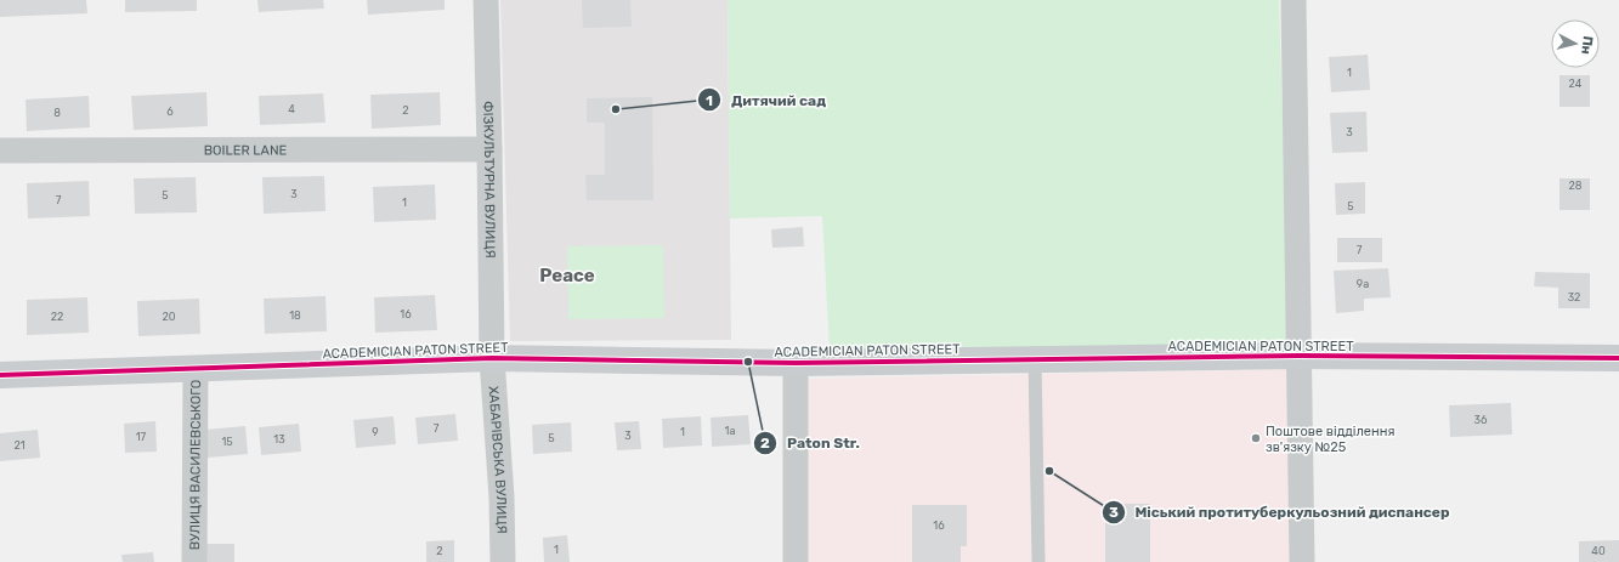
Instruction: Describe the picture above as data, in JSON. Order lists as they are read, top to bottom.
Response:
{
  "streets": {
    "street": [
      "BOILER LANE",
      "ФІЗКУЛЬТУРНА ВУЛИЦЯ",
      "ACADEMICIAN PATON STREET",
      "ХАБАРІВСЬКА ВУЛИЦЯ",
      "ВУЛИЦЯ ВАСИЛЕВСЬКОГО"
    ]
  },
  "crossings": [
    ["BOILER LANE", "ФІЗКУЛЬТУРНА ВУЛИЦЯ"],
    ["ФІЗКУЛЬТУРНА ВУЛИЦЯ", "ACADEMICIAN PATON STREET"],
    ["ФІЗКУЛЬТУРНА ВУЛИЦЯ", "ХАБАРІВСЬКА ВУЛИЦЯ"],
    ["ACADEMICIAN PATON STREET", "ХАБАРІВСЬКА ВУЛИЦЯ"],
    ["ACADEMICIAN PATON STREET", "ВУЛИЦЯ ВАСИЛЕВСЬКОГО"]
  ],
  "districts": ["Peace"],
  "places": [
    "Дитячий сад",
    "Paton Str.",
    "Поштове відділення зв'язку №25",
    "Міський протитуберкульозний диспансер"
  ],
  "house_numbers": [
    "1",
    "24",
    "4",
    "2",
    "6",
    "8",
    "3",
    "28",
    "3",
    "5",
    "7",
    "1",
    "5",
    "7",
    "9а",
    "32",
    "16",
    "18",
    "22",
    "20",
    "36",
    "7",
    "1а",
    "9",
    "1",
    "3",
    "17",
    "5",
    "13",
    "15",
    "21",
    "16",
    "1",
    "2",
    "40"
  ],
  "north": "right"
}
